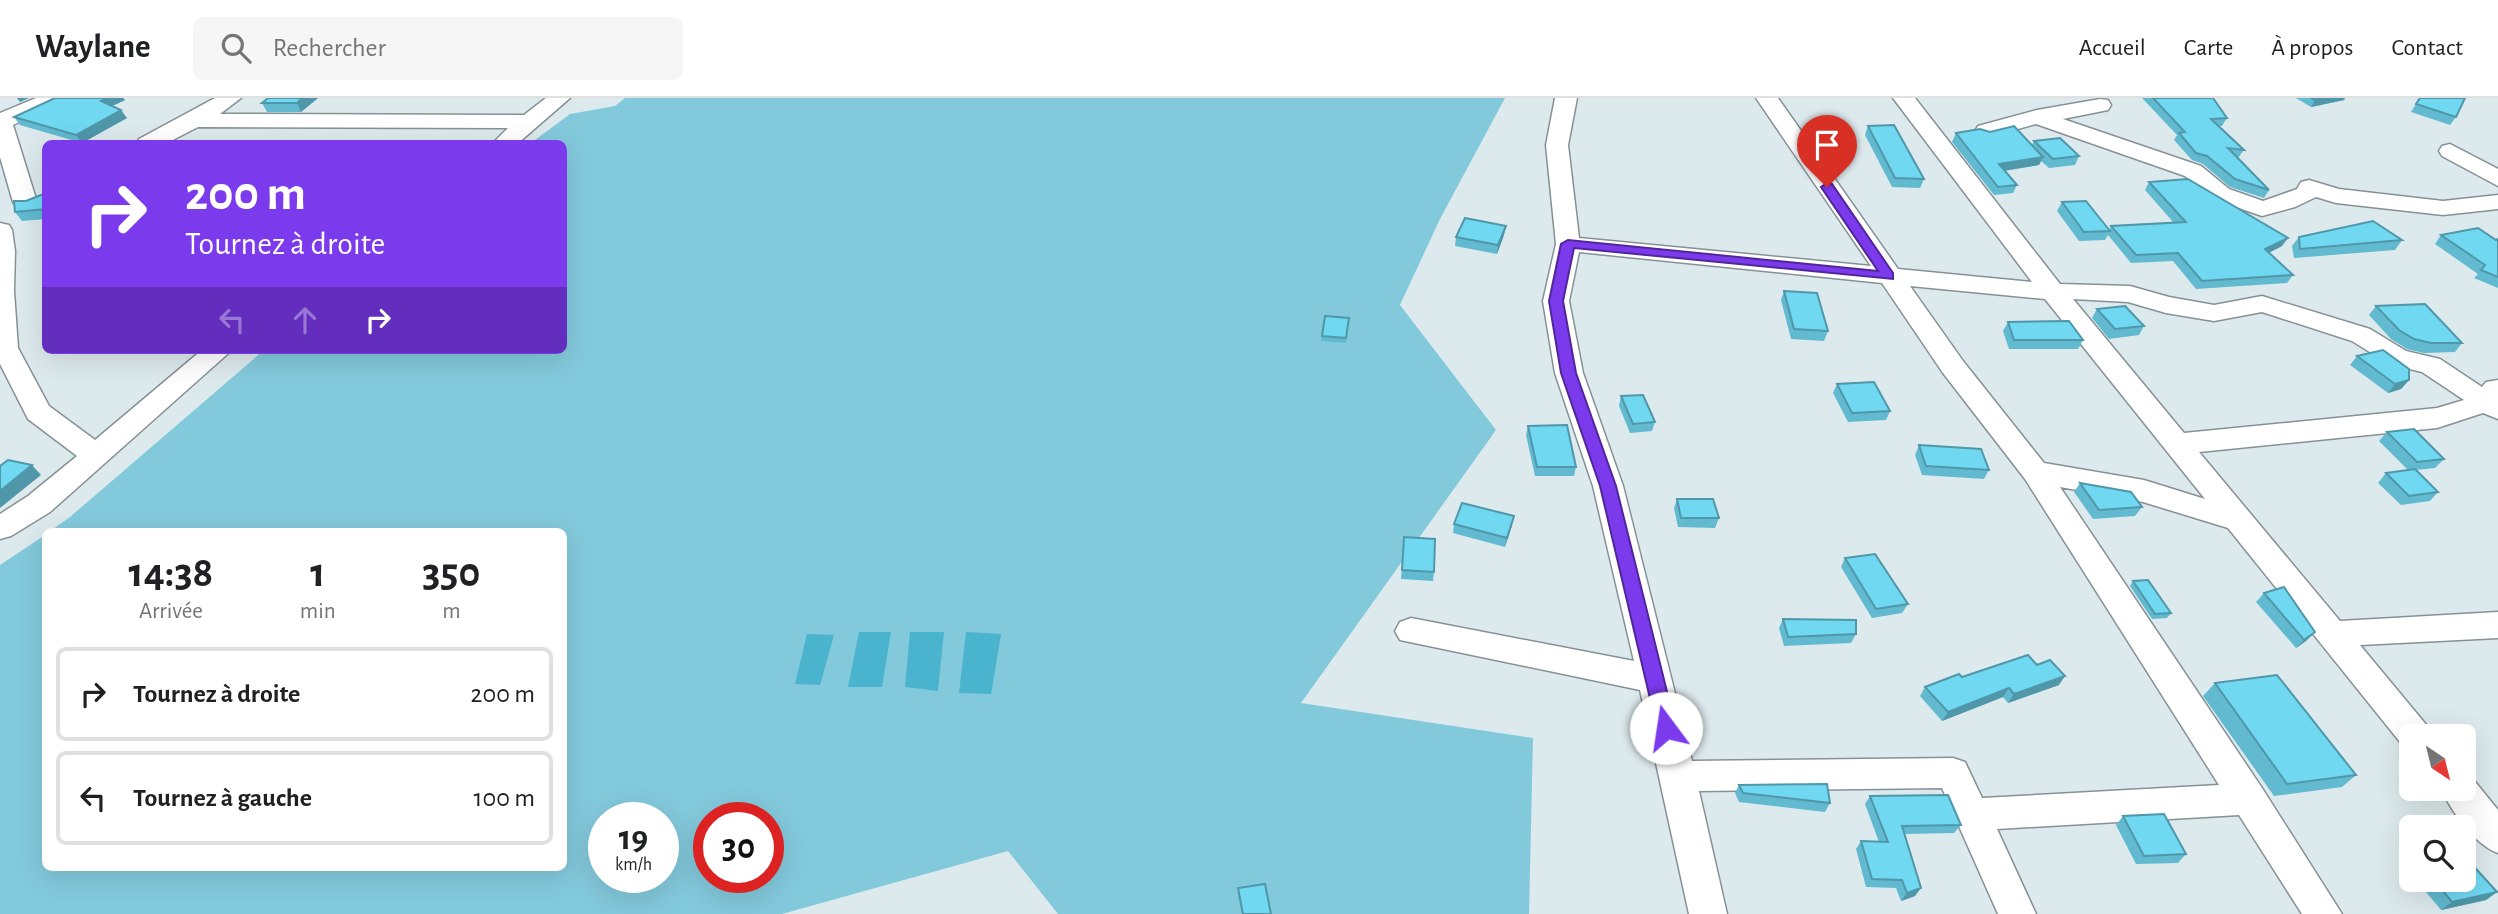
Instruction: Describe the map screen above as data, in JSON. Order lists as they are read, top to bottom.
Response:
{
  "north": "bottom right",
  "page": {
    "header": "Waylane",
    "search": "Rechercher",
    "nav": [
      "Accueil",
      "Carte",
      "À propos",
      "Contact"
    ],
    "turn": ["200 m", "Tournez à droite"],
    "eta": [
      "14:38",
      "Arrivée",
      "1",
      "min",
      "350",
      "m"
    ],
    "list": [
      {
        "name": "Tournez à droite",
        "value": "200 m"
      },
      {
        "name": "Tournez à gauche",
        "value": "100 m"
      }
    ],
    "speed": "19 km/h",
    "limit": "30"
  }
}
